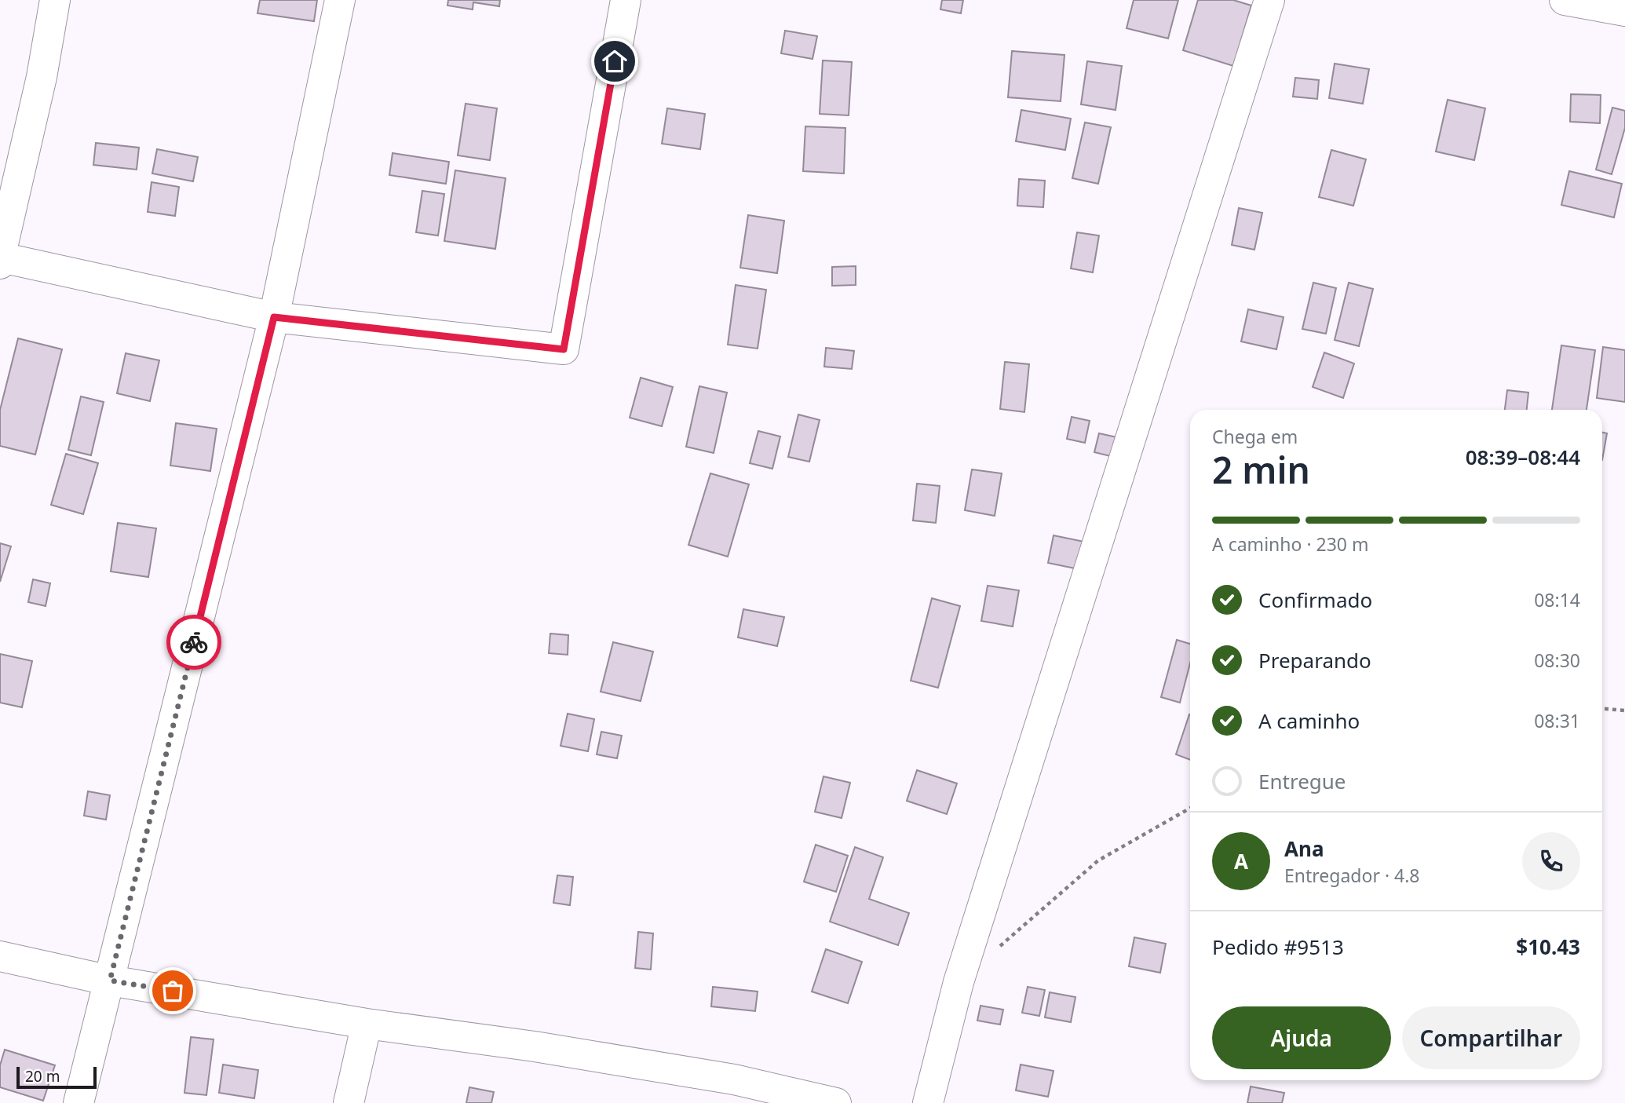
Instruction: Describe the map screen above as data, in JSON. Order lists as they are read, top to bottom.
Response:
{
  "scale_bar": "20 m",
  "page": {
    "heading": ["2 min", "Chega em", "08:39–08:44"],
    "panel": [
      "Ana",
      "Entregador · 4.8",
      "Pedido #9513",
      "$10.43"
    ],
    "bar": "A caminho · 230 m",
    "list": [
      ["Confirmado", "08:14"],
      ["Preparando", "08:30"],
      ["A caminho", "08:31"],
      "Entregue"
    ],
    "round": "A",
    "buttons": ["Ajuda", "Compartilhar"],
    "scale": "20 m"
  }
}
